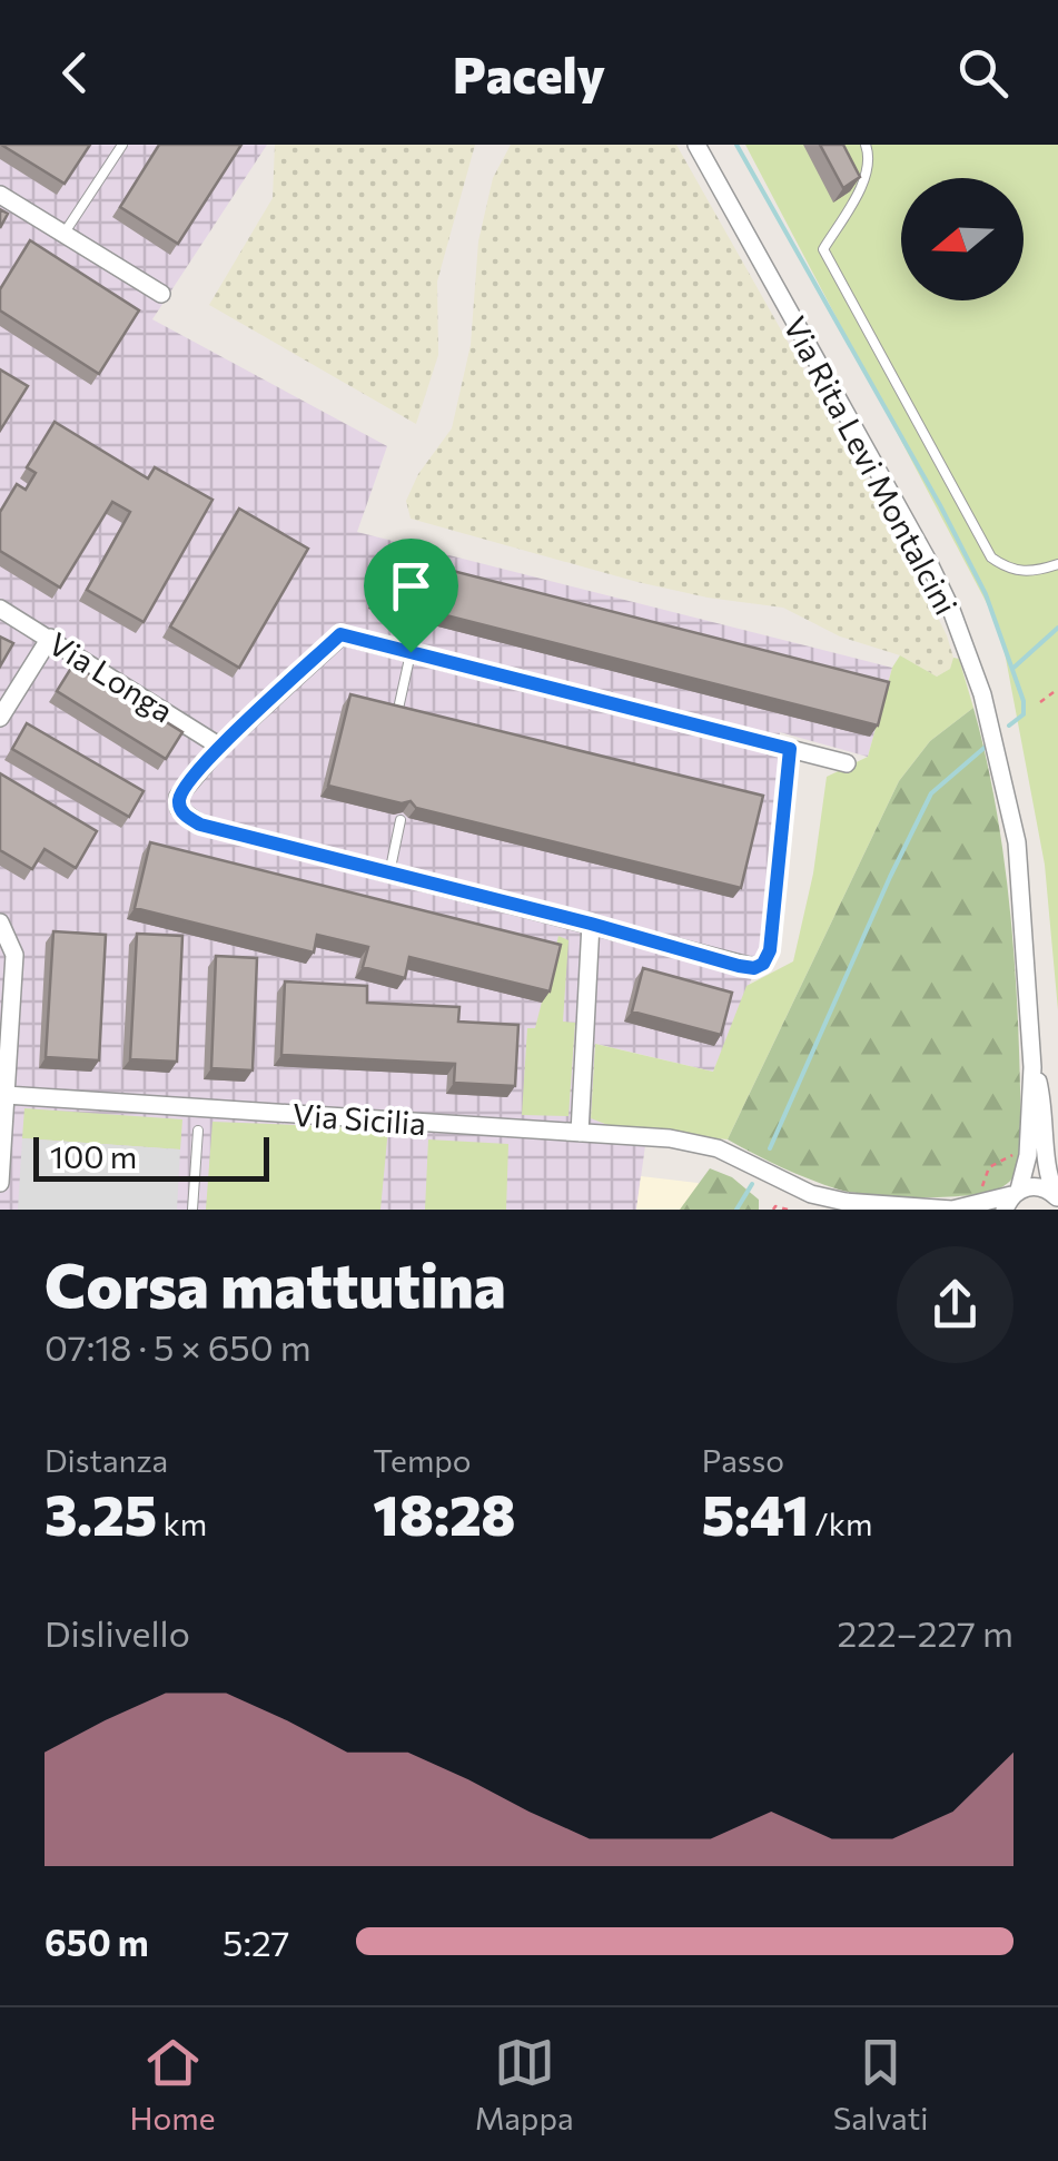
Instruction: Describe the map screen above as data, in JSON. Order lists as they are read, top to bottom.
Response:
{
  "streets": {
    "street": ["Via Rita Levi Montalcini", "Via Longa", "Via Sicilia"]
  },
  "crossings": [
    ["Via Rita Levi Montalcini", "Via Sicilia"]
  ],
  "scale_bar": "100 m",
  "north": "left",
  "page": {
    "header": "Pacely",
    "scale": "100 m",
    "heading": ["Corsa mattutina", "07:18 · 5 × 650 m"],
    "stats": [
      ["Distanza", "3.25 km"],
      ["Tempo", "18:28"],
      ["Passo", "5:41 /km"]
    ],
    "chart": ["Dislivello", "222–227 m"],
    "list": [
      {
        "name": "650 m",
        "note": "5:27"
      }
    ],
    "tabs": ["Home", "Mappa", "Salvati"]
  }
}
